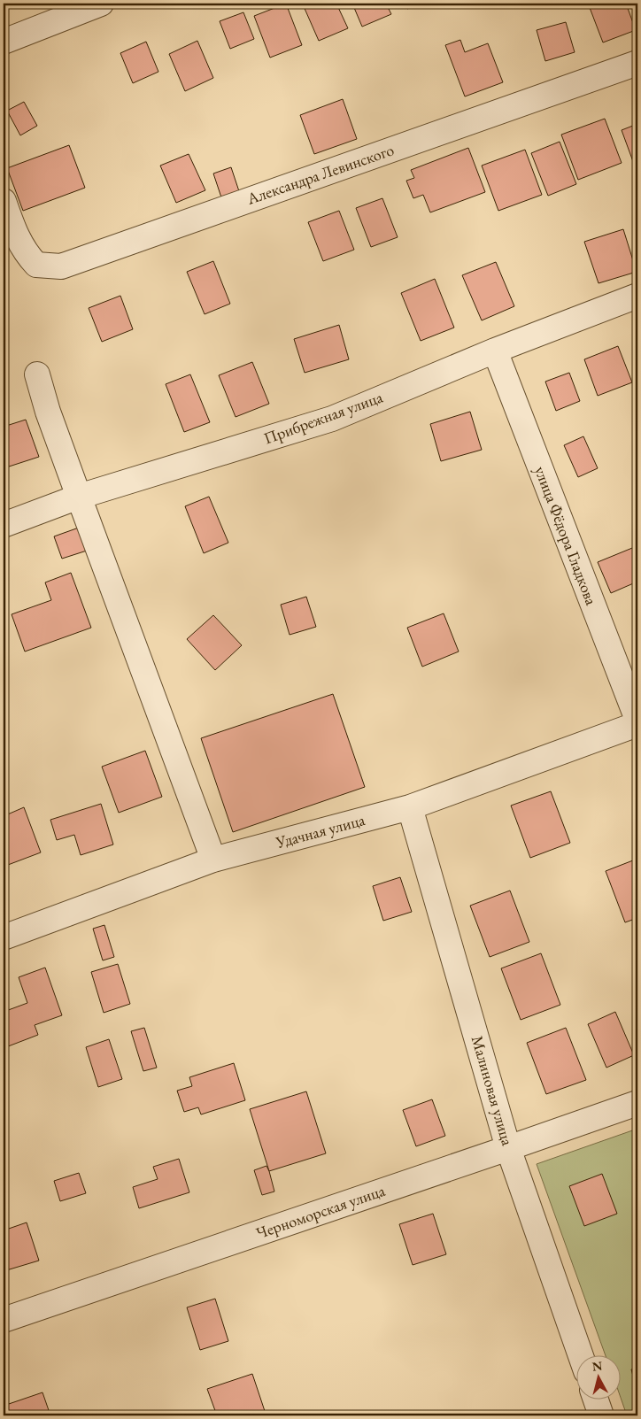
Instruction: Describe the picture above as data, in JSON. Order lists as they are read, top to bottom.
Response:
{
  "streets": {
    "street": [
      "Александра Левинского",
      "Прибрежная улица",
      "улица Фёдора Гладкова",
      "Удачная улица",
      "Малиновая улица",
      "Черноморская улица"
    ]
  },
  "crossings": [
    ["Прибрежная улица", "улица Фёдора Гладкова"],
    ["Удачная улица", "Малиновая улица"],
    ["Малиновая улица", "Черноморская улица"]
  ],
  "north": "top"
}
